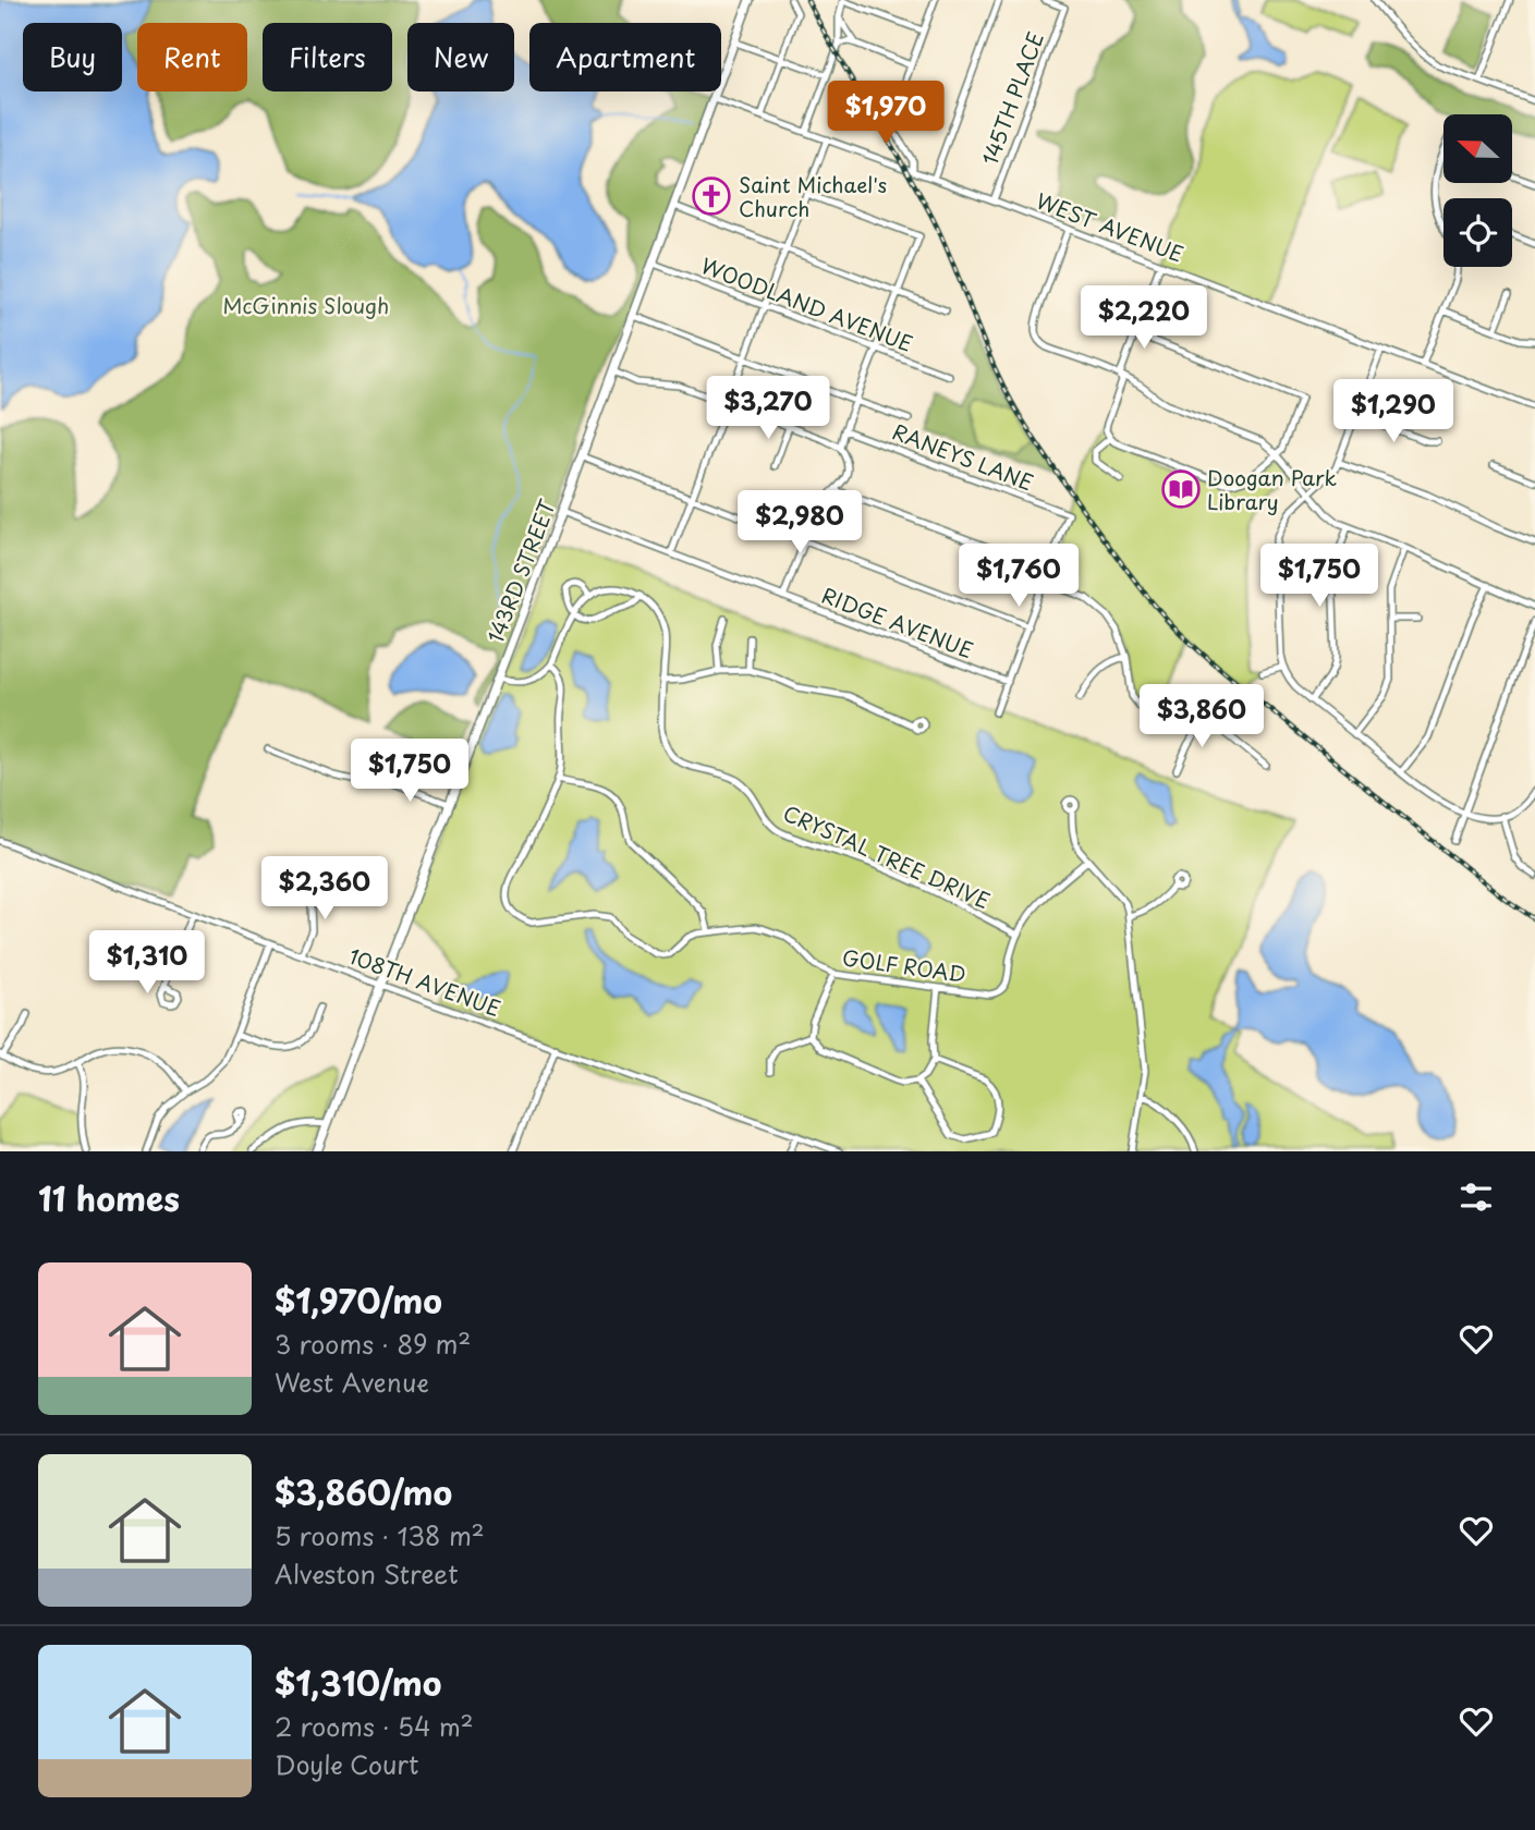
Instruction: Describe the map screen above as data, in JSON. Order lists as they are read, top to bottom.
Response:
{
  "streets": {
    "main road": ["143RD STREET"],
    "street": [
      "145TH PLACE",
      "WEST AVENUE",
      "WOODLAND AVENUE",
      "RANEYS LANE",
      "RIDGE AVENUE",
      "CRYSTAL TREE DRIVE",
      "GOLF ROAD",
      "108TH AVENUE"
    ]
  },
  "crossings": [
    ["145TH PLACE", "WEST AVENUE"],
    ["WEST AVENUE", "143RD STREET"],
    ["WOODLAND AVENUE", "143RD STREET"],
    ["143RD STREET", "RIDGE AVENUE"],
    ["143RD STREET", "108TH AVENUE"],
    ["CRYSTAL TREE DRIVE", "GOLF ROAD"]
  ],
  "parks": ["McGinnis Slough"],
  "places": {
    "church": ["Saint Michael's Church"],
    "library": ["Doogan Park Library"]
  },
  "north": "left",
  "page": {
    "chip": [
      "Buy",
      "Rent",
      "Filters",
      "New",
      "Apartment"
    ],
    "price": [
      "$1,970",
      "$2,220",
      "$3,270",
      "$1,290",
      "$2,980",
      "$1,760",
      "$1,750",
      "$3,860",
      "$1,750",
      "$2,360",
      "$1,310"
    ],
    "heading": "11 homes",
    "list": [
      {
        "name": "$1,970/mo",
        "note": "3 rooms · 89 m² · West Avenue"
      },
      {
        "name": "$3,860/mo",
        "note": "5 rooms · 138 m² · Alveston Street"
      },
      {
        "name": "$1,310/mo",
        "note": "2 rooms · 54 m² · Doyle Court"
      }
    ]
  }
}
